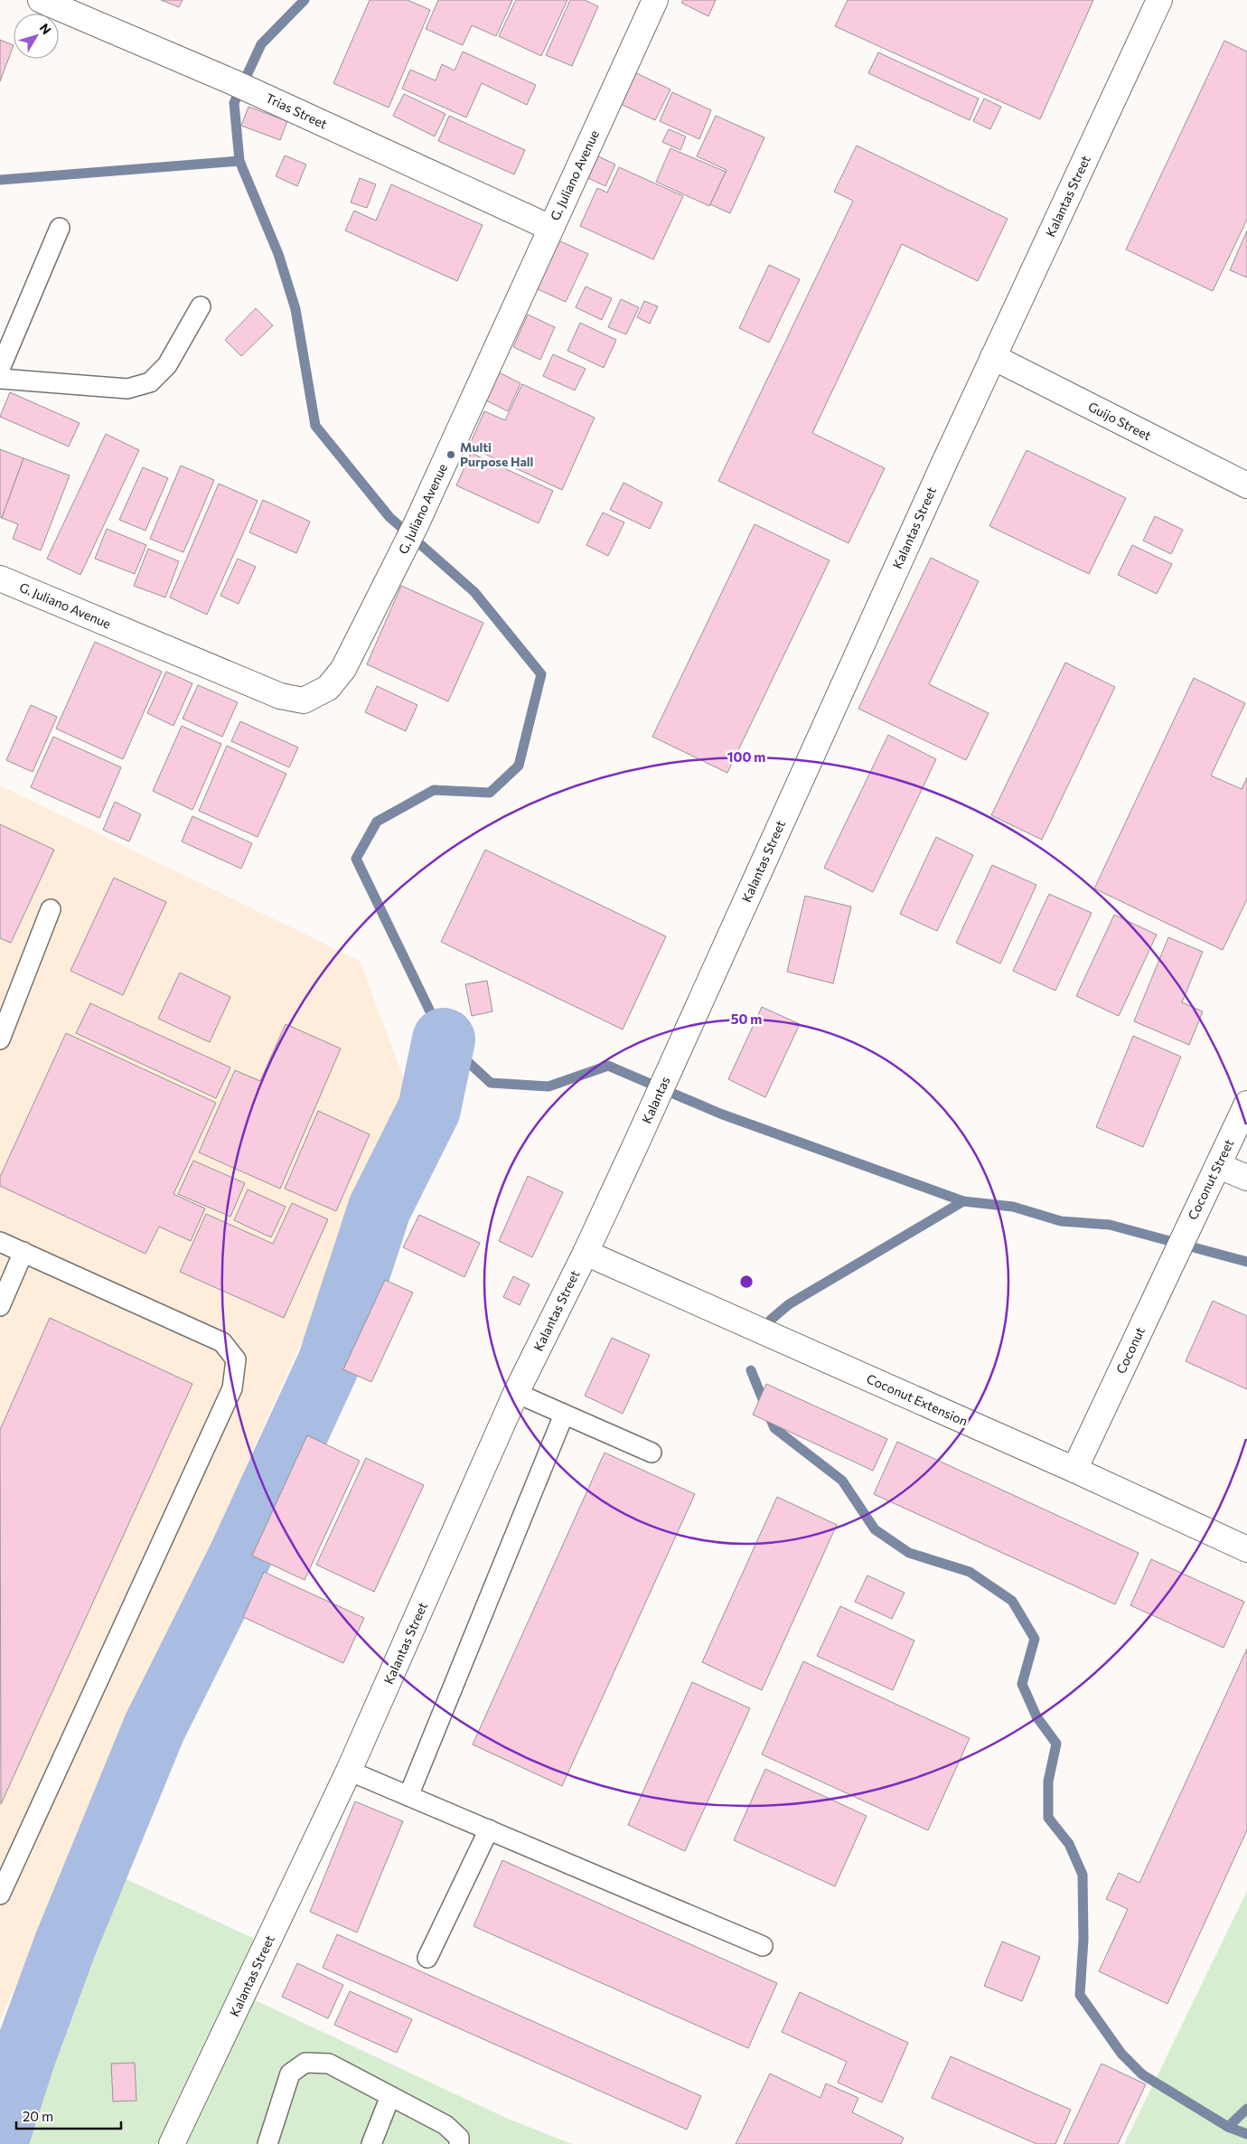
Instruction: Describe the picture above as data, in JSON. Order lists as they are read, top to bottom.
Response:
{
  "streets": {
    "street": [
      "Trias Street",
      "G. Juliano Avenue",
      "Kalantas Street",
      "Guijo Street",
      "Kalantas",
      "Coconut Street",
      "Coconut",
      "Coconut Extension"
    ]
  },
  "crossings": [
    ["Trias Street", "G. Juliano Avenue"],
    ["Kalantas Street", "Guijo Street"],
    ["Kalantas Street", "Kalantas"],
    ["Kalantas Street", "Coconut Extension"],
    ["Coconut Street", "Coconut"],
    ["Coconut", "Coconut Extension"]
  ],
  "places": ["Multi Purpose Hall"],
  "scale_bar": "20 m",
  "north": "top right",
  "rings": ["100 m", "50 m"]
}
